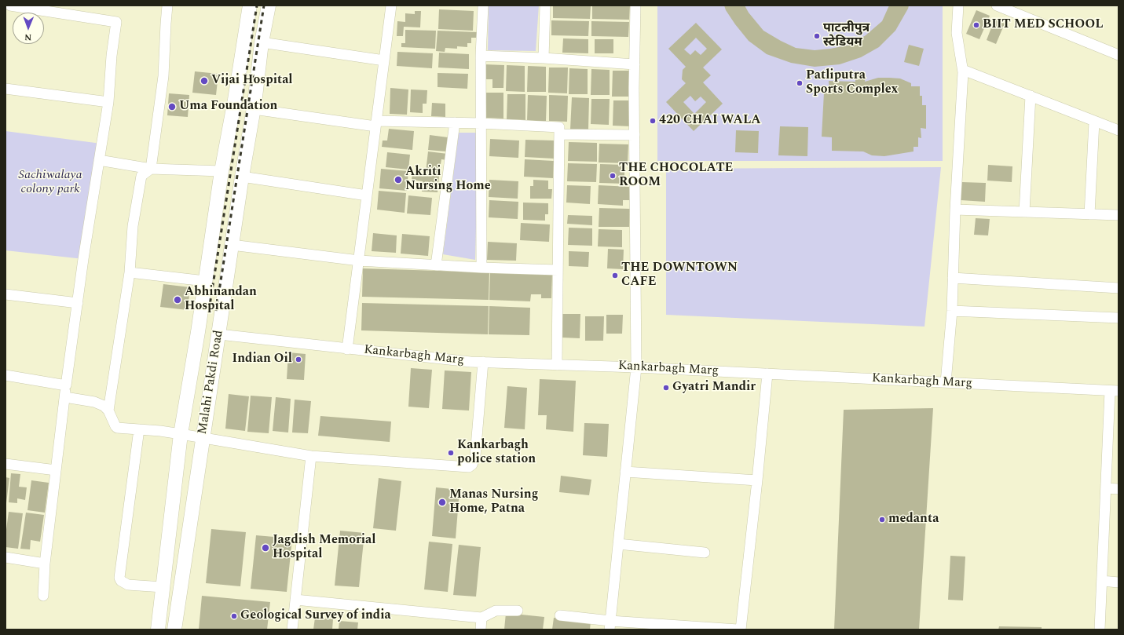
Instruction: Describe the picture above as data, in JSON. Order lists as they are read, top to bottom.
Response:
{
  "streets": {
    "main road": ["Malahi Pakdi Road"],
    "street": ["Kankarbagh Marg"]
  },
  "crossings": [
    ["Kankarbagh Marg", "Malahi Pakdi Road"]
  ],
  "parks": ["Sachiwalaya colony park"],
  "places": [
    "BIIT MED SCHOOL",
    "पाटलीपुत्र स्टेडियम",
    "Vijai Hospital",
    "Patliputra Sports Complex",
    "Uma Foundation",
    "420 CHAI WALA",
    "THE CHOCOLATE ROOM",
    "Akriti Nursing Home",
    "THE DOWNTOWN CAFE",
    "Abhinandan Hospital",
    "Indian Oil",
    "Gyatri Mandir",
    "Kankarbagh police station",
    "Manas Nursing Home, Patna",
    "medanta",
    "Jagdish Memorial Hospital",
    "Geological Survey of india"
  ],
  "north": "bottom"
}
